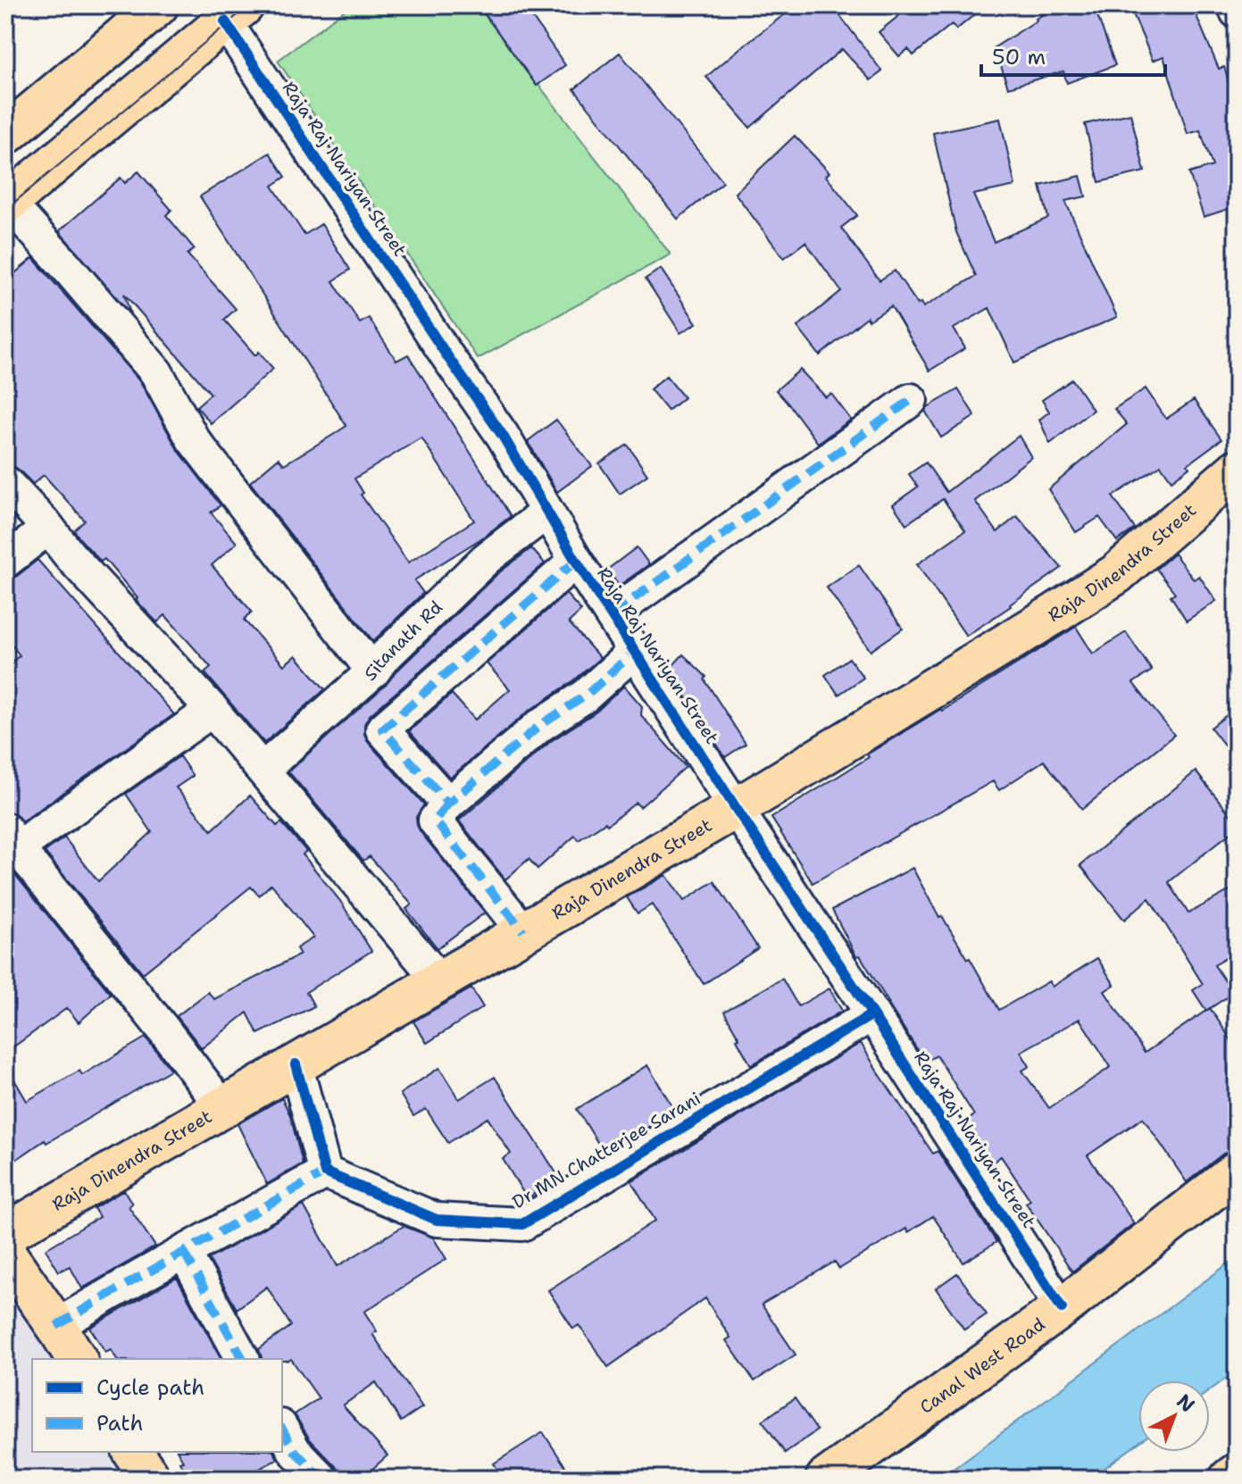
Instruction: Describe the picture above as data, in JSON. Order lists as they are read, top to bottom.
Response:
{
  "streets": {
    "main road": ["Raja Dinendra Street", "Canal West Road"],
    "street": ["Raja Raj Nariyan Street", "Sitanath Rd", "Dr MN Chatterjee Sarani"]
  },
  "crossings": [
    ["Raja Raj Nariyan Street", "Raja Dinendra Street"],
    ["Raja Raj Nariyan Street", "Sitanath Rd"],
    ["Raja Raj Nariyan Street", "Dr MN Chatterjee Sarani"],
    ["Raja Raj Nariyan Street", "Canal West Road"]
  ],
  "legend": ["Cycle path", "Path"],
  "scale_bar": "50 m",
  "north": "top right"
}
